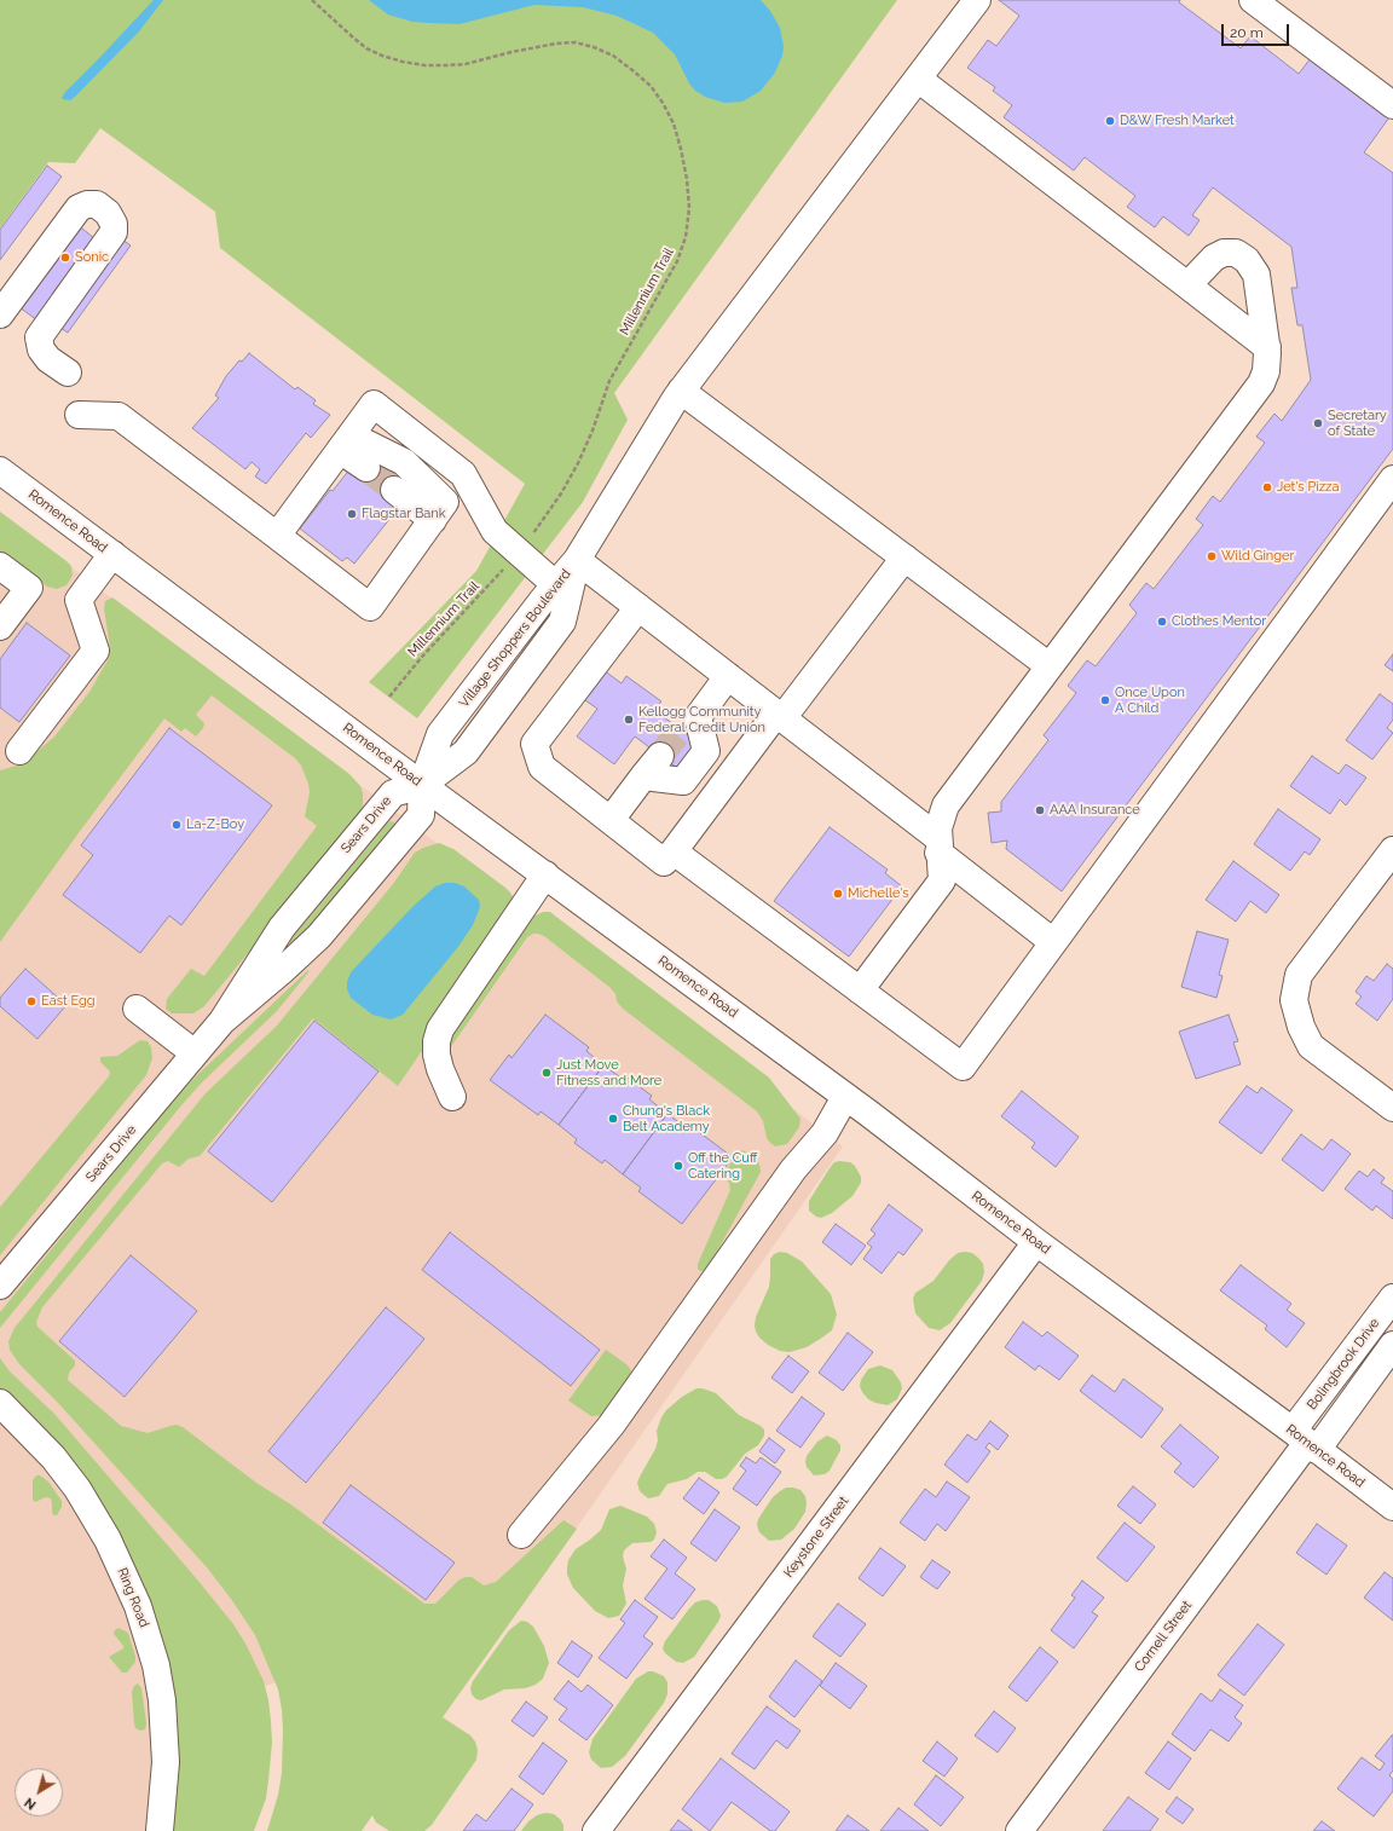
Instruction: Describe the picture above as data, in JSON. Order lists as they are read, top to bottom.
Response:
{
  "streets": {
    "street": [
      "Romence Road",
      "Village Shoppers Boulevard",
      "Sears Drive",
      "Bolingbrook Drive",
      "Keystone Street",
      "Ring Road",
      "Cornell Street"
    ],
    "path": ["Millennium Trail"]
  },
  "crossings": [
    ["Romence Road", "Village Shoppers Boulevard"],
    ["Romence Road", "Sears Drive"],
    ["Romence Road", "Bolingbrook Drive"],
    ["Romence Road", "Keystone Street"],
    ["Romence Road", "Cornell Street"],
    ["Village Shoppers Boulevard", "Sears Drive"],
    ["Bolingbrook Drive", "Cornell Street"]
  ],
  "places": [
    "D&W Fresh Market",
    "Sonic",
    "Secretary of State",
    "Jet's Pizza",
    "Flagstar Bank",
    "Wild Ginger",
    "Clothes Mentor",
    "Once Upon A Child",
    "Kellogg Community Federal Credit Union",
    "AAA Insurance",
    "La-Z-Boy",
    "Michelle's",
    "East Egg",
    "Just Move Fitness and More",
    "Chung's Black Belt Academy",
    "Off the Cuff Catering"
  ],
  "scale_bar": "20 m",
  "north": "bottom left"
}
